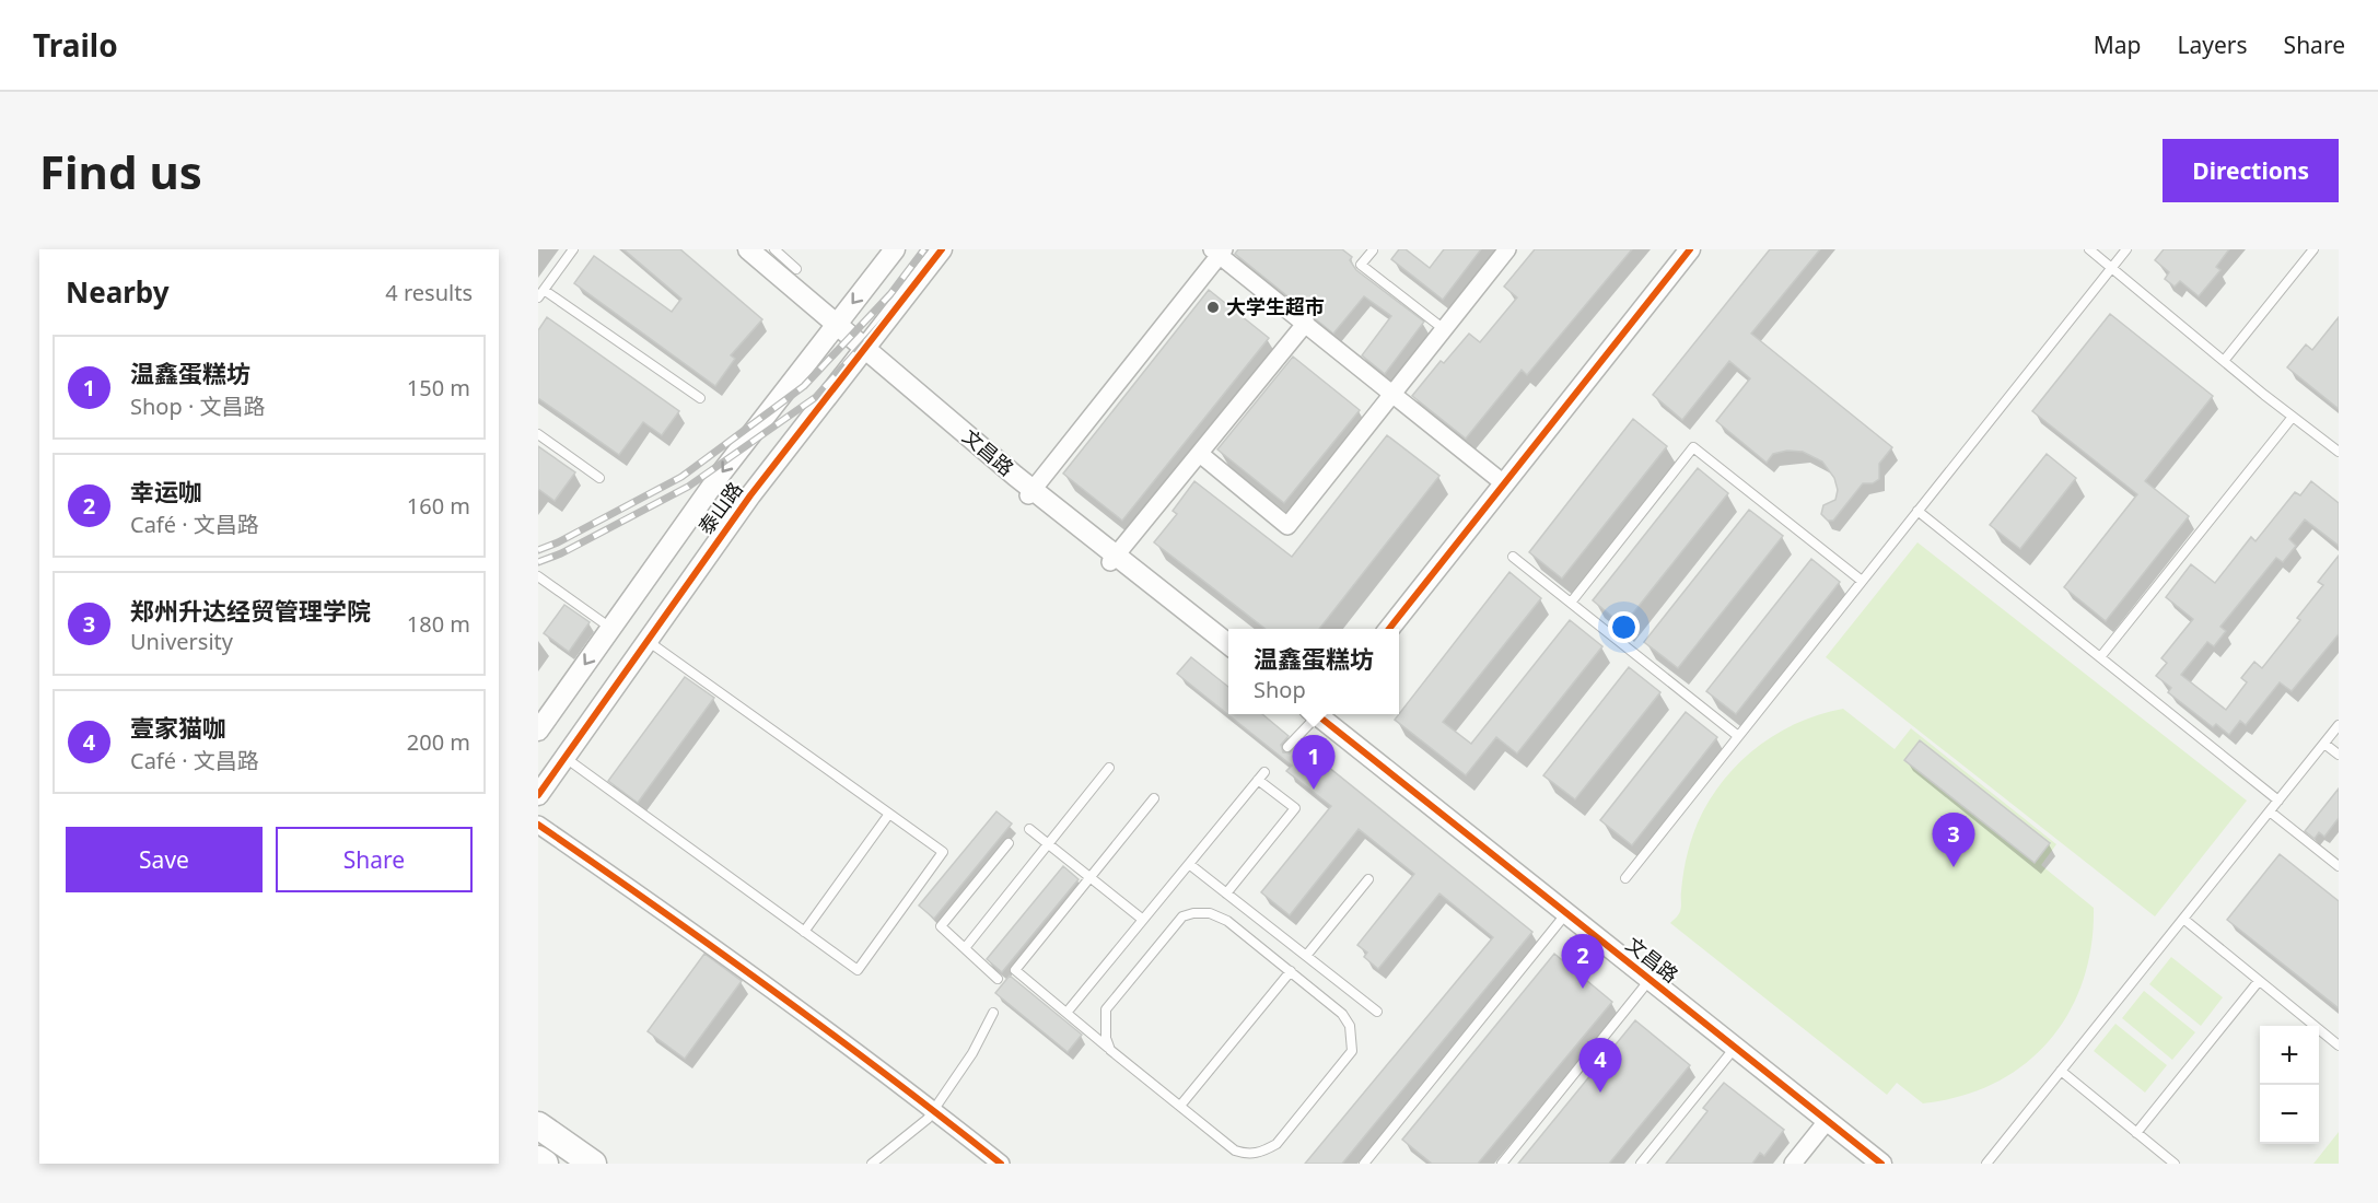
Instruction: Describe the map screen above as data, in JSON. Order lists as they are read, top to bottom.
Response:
{
  "streets": {
    "street": ["文昌路", "泰山路"]
  },
  "crossings": [
    ["文昌路", "泰山路"]
  ],
  "places": ["大学生超市"],
  "page": {
    "header": "Trailo",
    "nav": ["Map", "Layers", "Share"],
    "buttons": [
      "Directions",
      ["Save", "Share"]
    ],
    "title": "Find us",
    "heading": ["Nearby", "4 results"],
    "list": [
      {
        "mark": "1",
        "name": "温鑫蛋糕坊",
        "note": "Shop · 文昌路",
        "value": "150 m"
      },
      {
        "mark": "2",
        "name": "幸运咖",
        "note": "Café · 文昌路",
        "value": "160 m"
      },
      {
        "mark": "3",
        "name": "郑州升达经贸管理学院",
        "note": "University",
        "value": "180 m"
      },
      {
        "mark": "4",
        "name": "壹家猫咖",
        "note": "Café · 文昌路",
        "value": "200 m"
      }
    ],
    "popup": ["温鑫蛋糕坊", "Shop"],
    "pins": [
      "1",
      "3",
      "2",
      "4"
    ],
    "map_buttons": ["+", "−"]
  }
}
